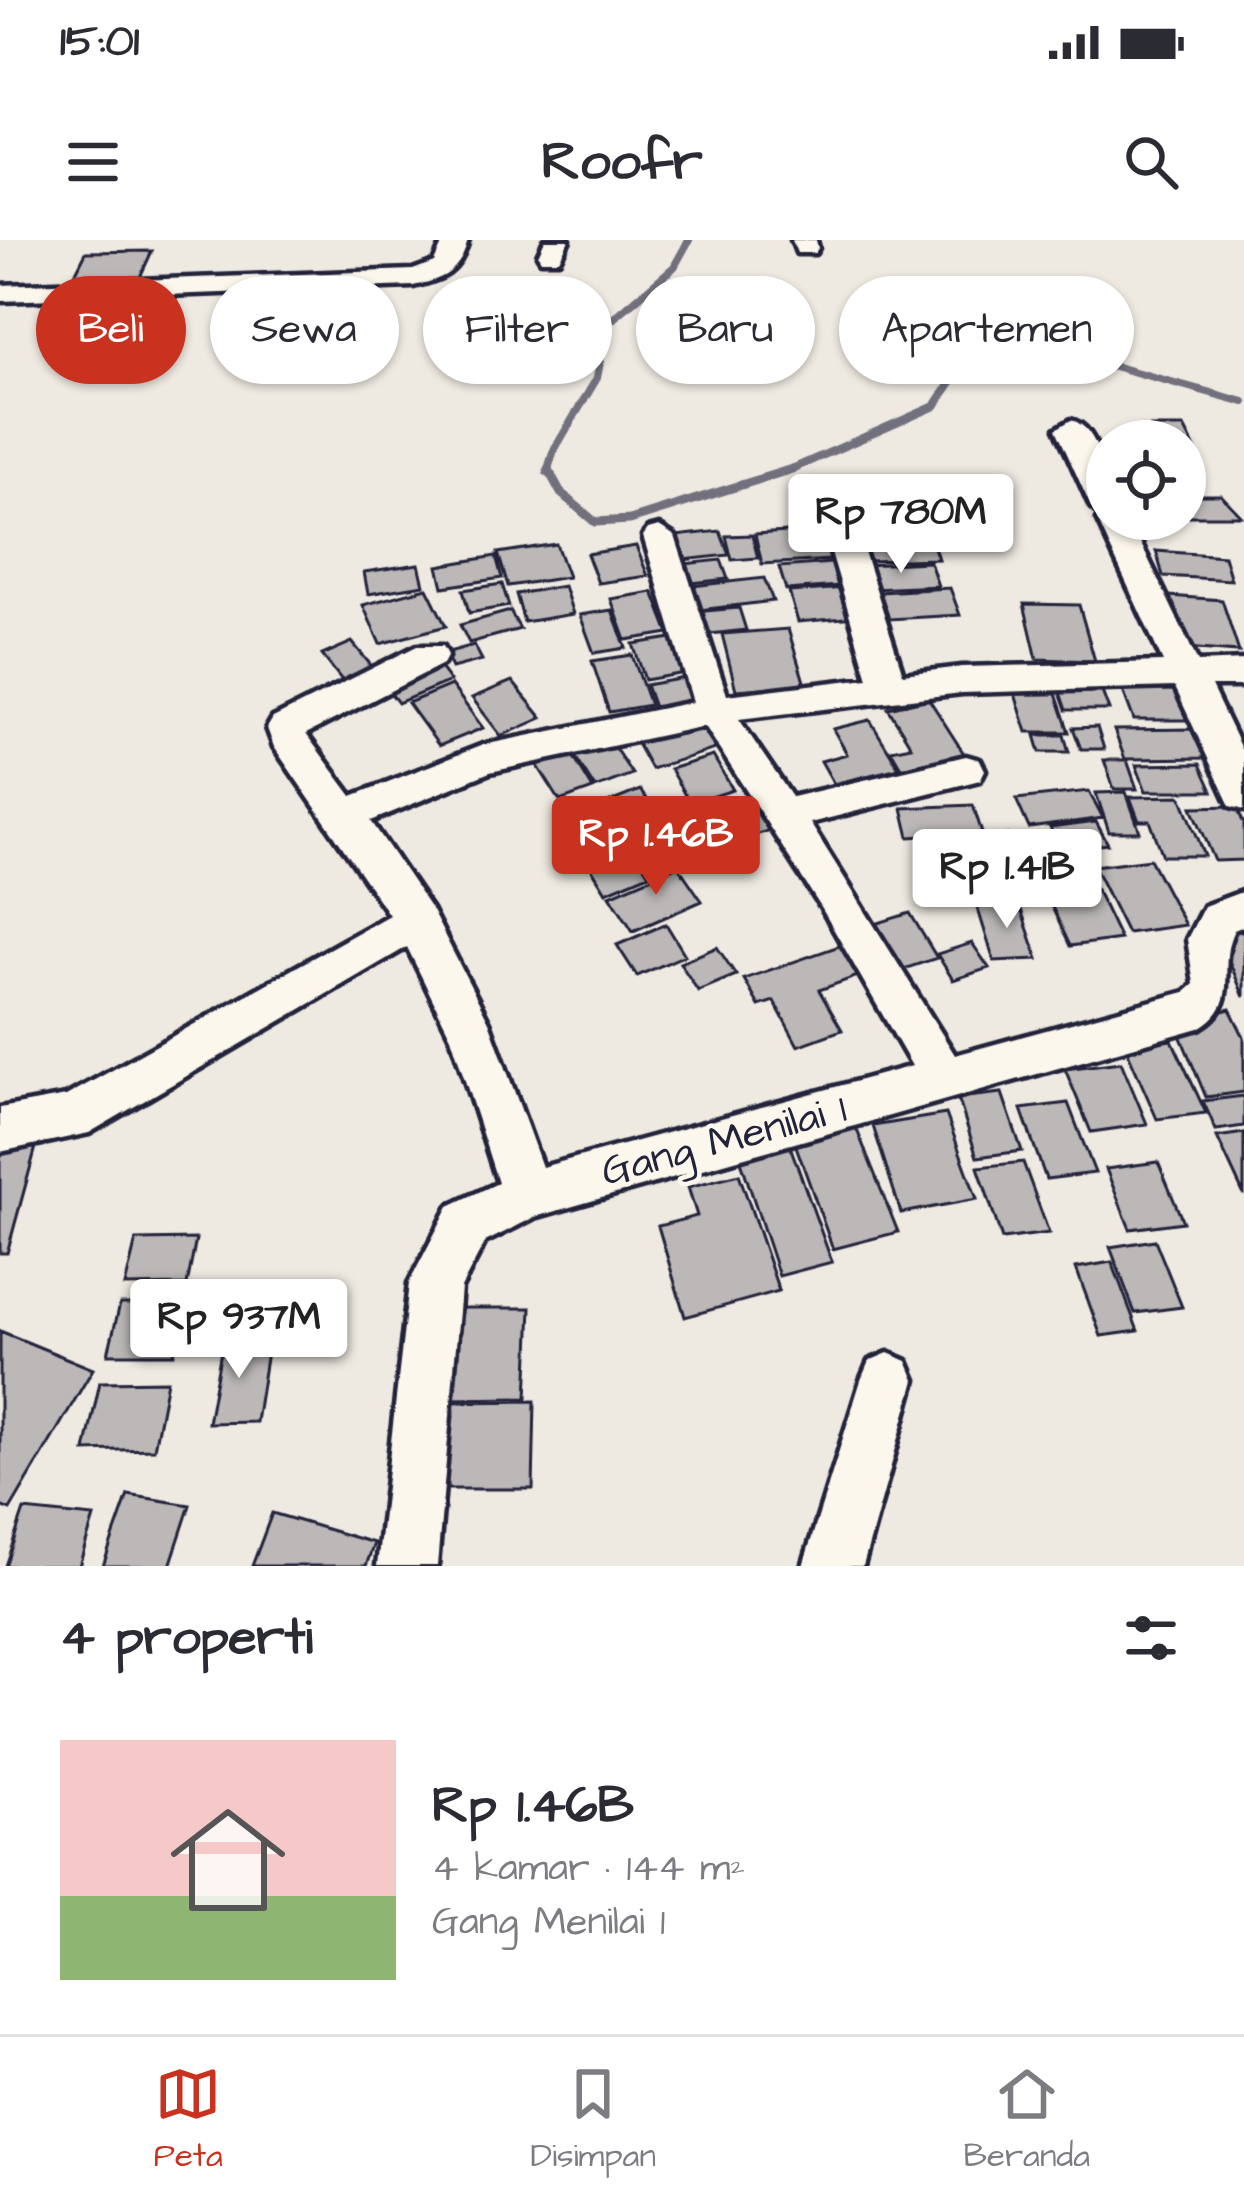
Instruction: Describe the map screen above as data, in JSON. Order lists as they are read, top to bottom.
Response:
{
  "streets": {
    "street": ["Gang Menilai 1"]
  },
  "page": {
    "status": "15:01",
    "header": "Roofr",
    "chip": [
      "Beli",
      "Sewa",
      "Filter",
      "Baru",
      "Apartemen"
    ],
    "price": [
      "Rp 780M",
      "Rp 1.46B",
      "Rp 1.41B",
      "Rp 937M"
    ],
    "heading": "4 properti",
    "list": [
      {
        "name": "Rp 1.46B",
        "note": "4 kamar · 144 m² · Gang Menilai 1"
      }
    ],
    "tabs": ["Peta", "Disimpan", "Beranda"]
  }
}
